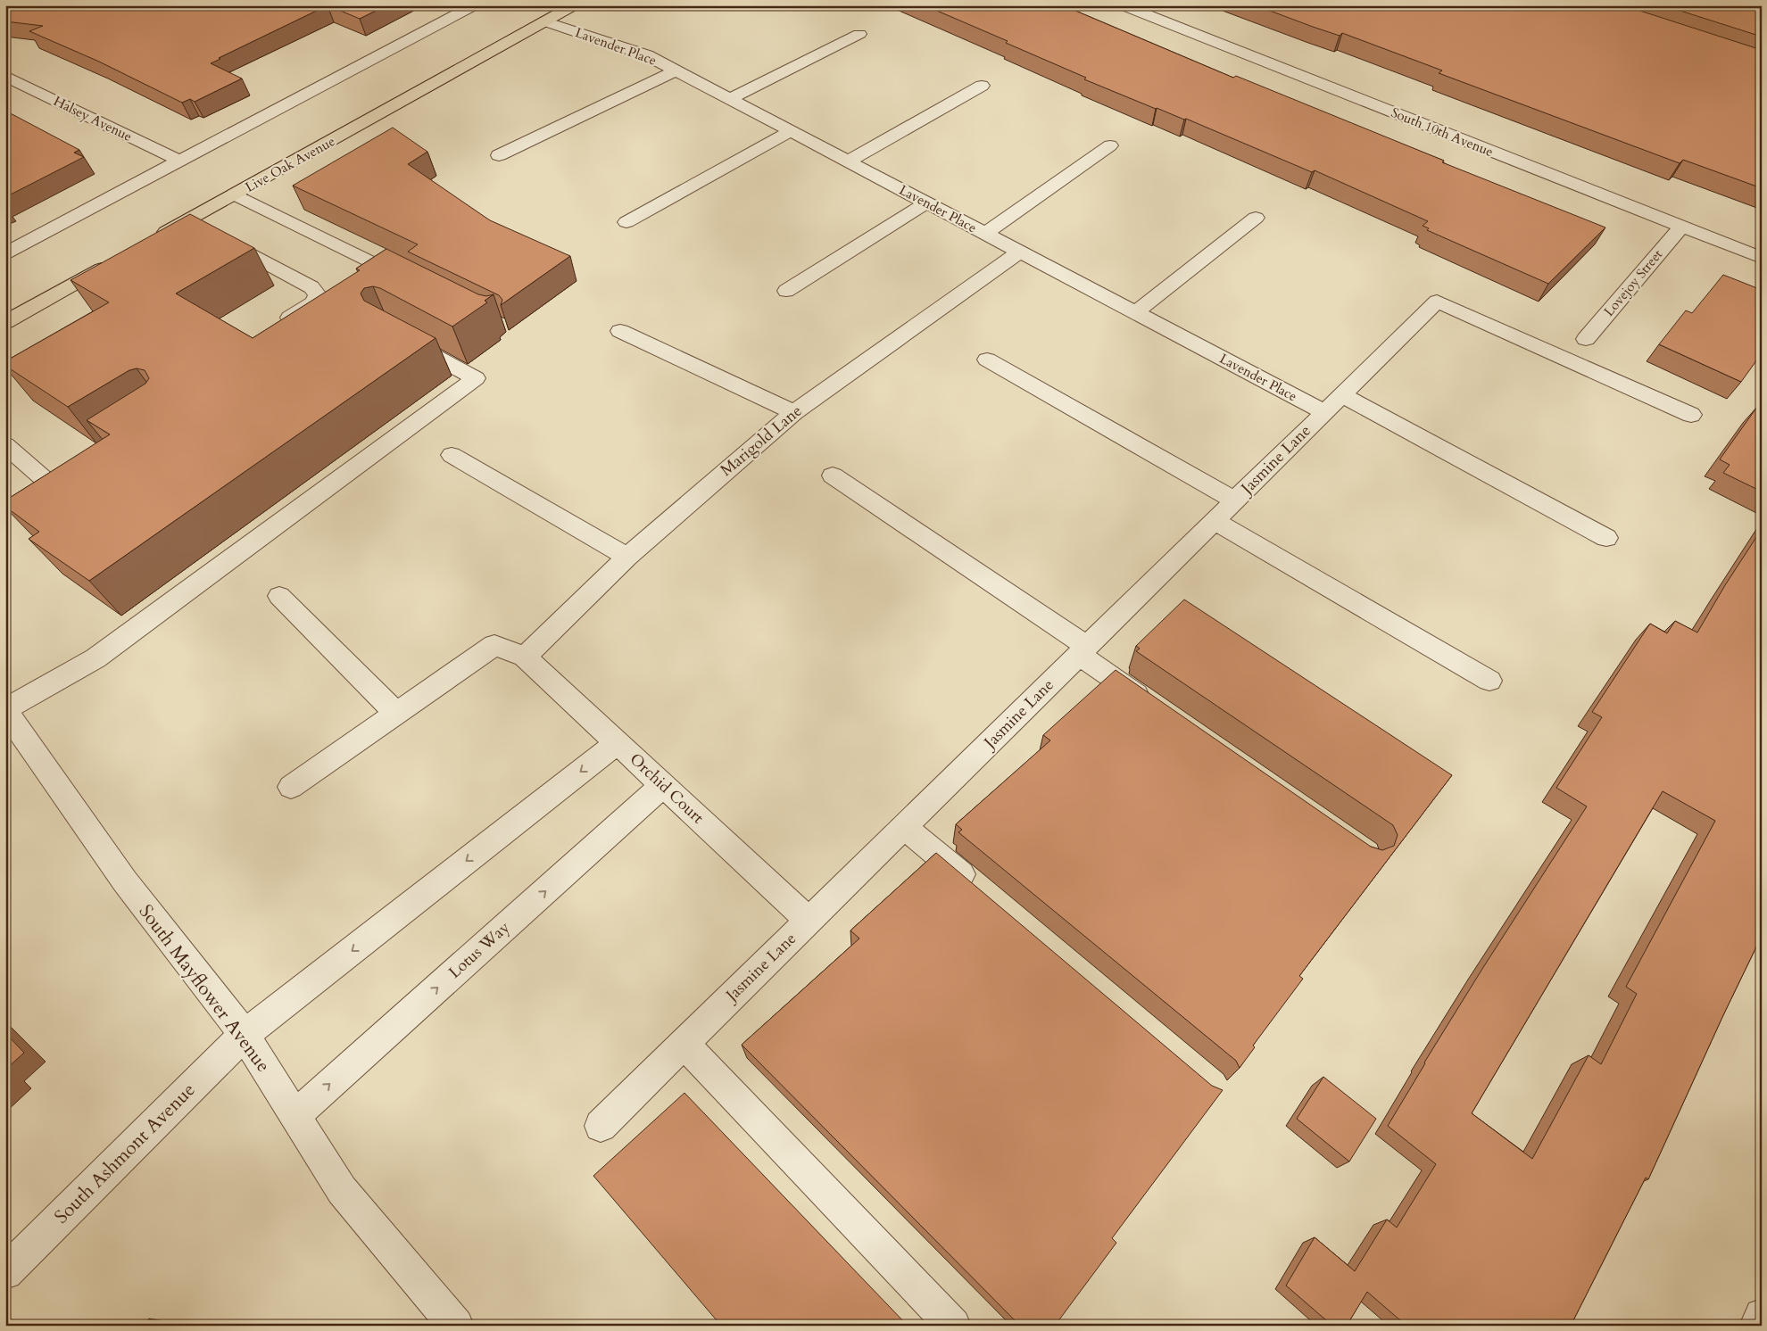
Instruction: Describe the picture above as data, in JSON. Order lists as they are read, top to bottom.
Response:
{
  "streets": {
    "main road": ["Live Oak Avenue"],
    "street": [
      "Lavender Place",
      "Halsey Avenue",
      "South 10th Avenue",
      "Lovejoy Street",
      "Marigold Lane",
      "Jasmine Lane",
      "Orchid Court",
      "Lotus Way",
      "South Mayflower Avenue",
      "South Ashmont Avenue"
    ]
  },
  "crossings": [
    ["Lavender Place", "Live Oak Avenue"],
    ["Lavender Place", "Marigold Lane"],
    ["Lavender Place", "Jasmine Lane"],
    ["South 10th Avenue", "Lovejoy Street"],
    ["Marigold Lane", "Orchid Court"],
    ["Jasmine Lane", "Orchid Court"],
    ["Orchid Court", "Lotus Way"],
    ["Lotus Way", "South Mayflower Avenue"],
    ["South Mayflower Avenue", "South Ashmont Avenue"]
  ]
}
